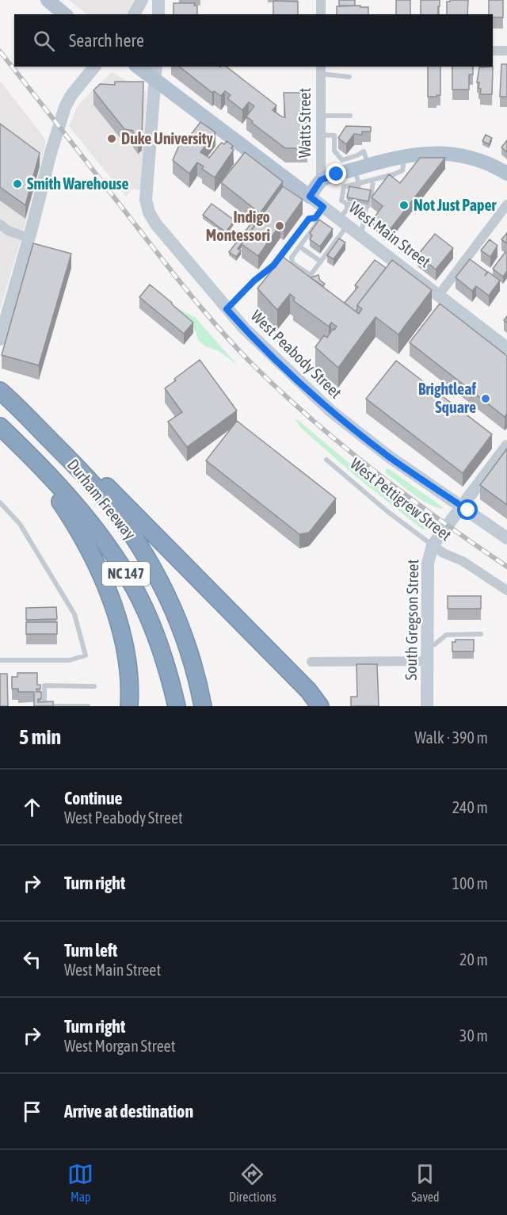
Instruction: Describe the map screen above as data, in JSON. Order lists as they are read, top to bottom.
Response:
{
  "streets": {
    "highway": ["Durham Freeway", "NC 147"],
    "main road": ["West Main Street"],
    "street": [
      "Watts Street",
      "West Peabody Street",
      "West Pettigrew Street",
      "South Gregson Street"
    ]
  },
  "crossings": [
    ["West Main Street", "West Peabody Street"],
    ["West Peabody Street", "South Gregson Street"],
    ["West Pettigrew Street", "South Gregson Street"]
  ],
  "places": [
    "Duke University",
    "Smith Warehouse",
    "Not Just Paper",
    "Indigo Montessori",
    "Brightleaf Square"
  ],
  "page": {
    "search": "Search here",
    "heading": ["5 min", "Walk · 390 m"],
    "list": [
      ["Continue", "West Peabody Street", "240 m"],
      ["Turn right", "100 m"],
      ["Turn left", "West Main Street", "20 m"],
      ["Turn right", "West Morgan Street", "30 m"],
      "Arrive at destination"
    ],
    "nav": ["Map", "Directions", "Saved"]
  }
}
